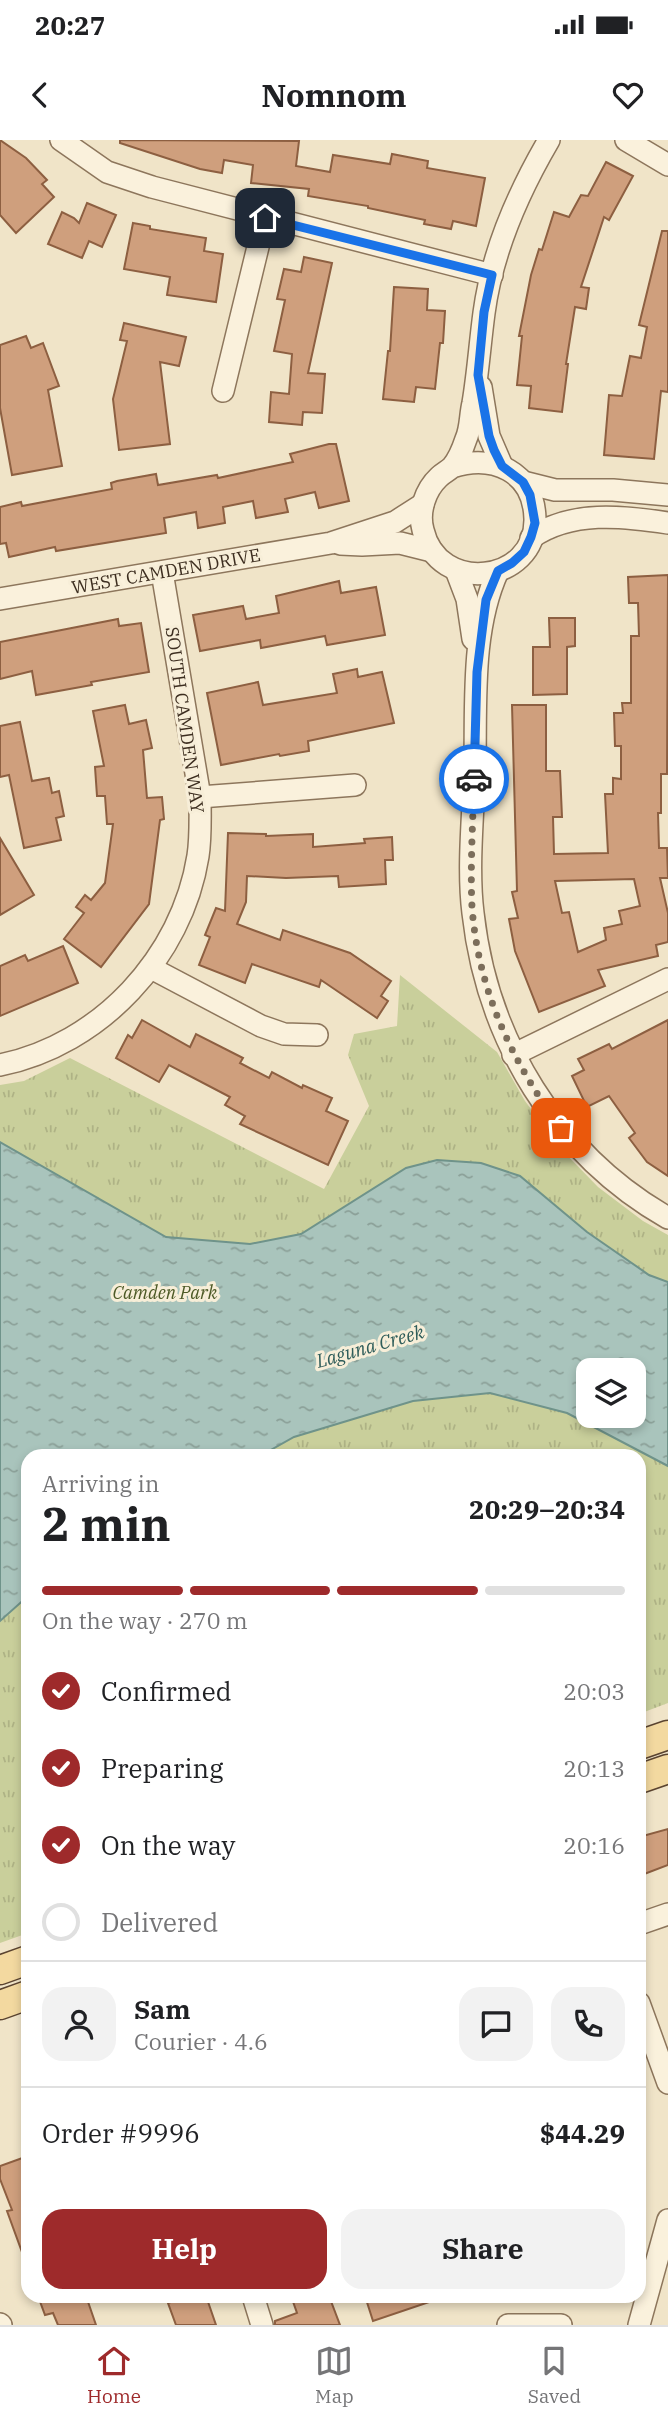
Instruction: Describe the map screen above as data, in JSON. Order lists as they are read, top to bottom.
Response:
{
  "streets": {
    "street": ["WEST CAMDEN DRIVE", "SOUTH CAMDEN WAY"]
  },
  "crossings": [
    ["WEST CAMDEN DRIVE", "SOUTH CAMDEN WAY"]
  ],
  "water": ["Laguna Creek"],
  "parks": ["Camden Park"],
  "page": {
    "status": "20:27",
    "header": "Nomnom",
    "heading": ["2 min", "Arriving in", "20:29–20:34"],
    "panel": [
      "Sam",
      "Courier · 4.6",
      "Order #9996",
      "$44.29"
    ],
    "bar": "On the way · 270 m",
    "list": [
      ["Confirmed", "20:03"],
      ["Preparing", "20:13"],
      ["On the way", "20:16"],
      "Delivered"
    ],
    "buttons": ["Help", "Share"],
    "tabs": ["Home", "Map", "Saved"]
  }
}
